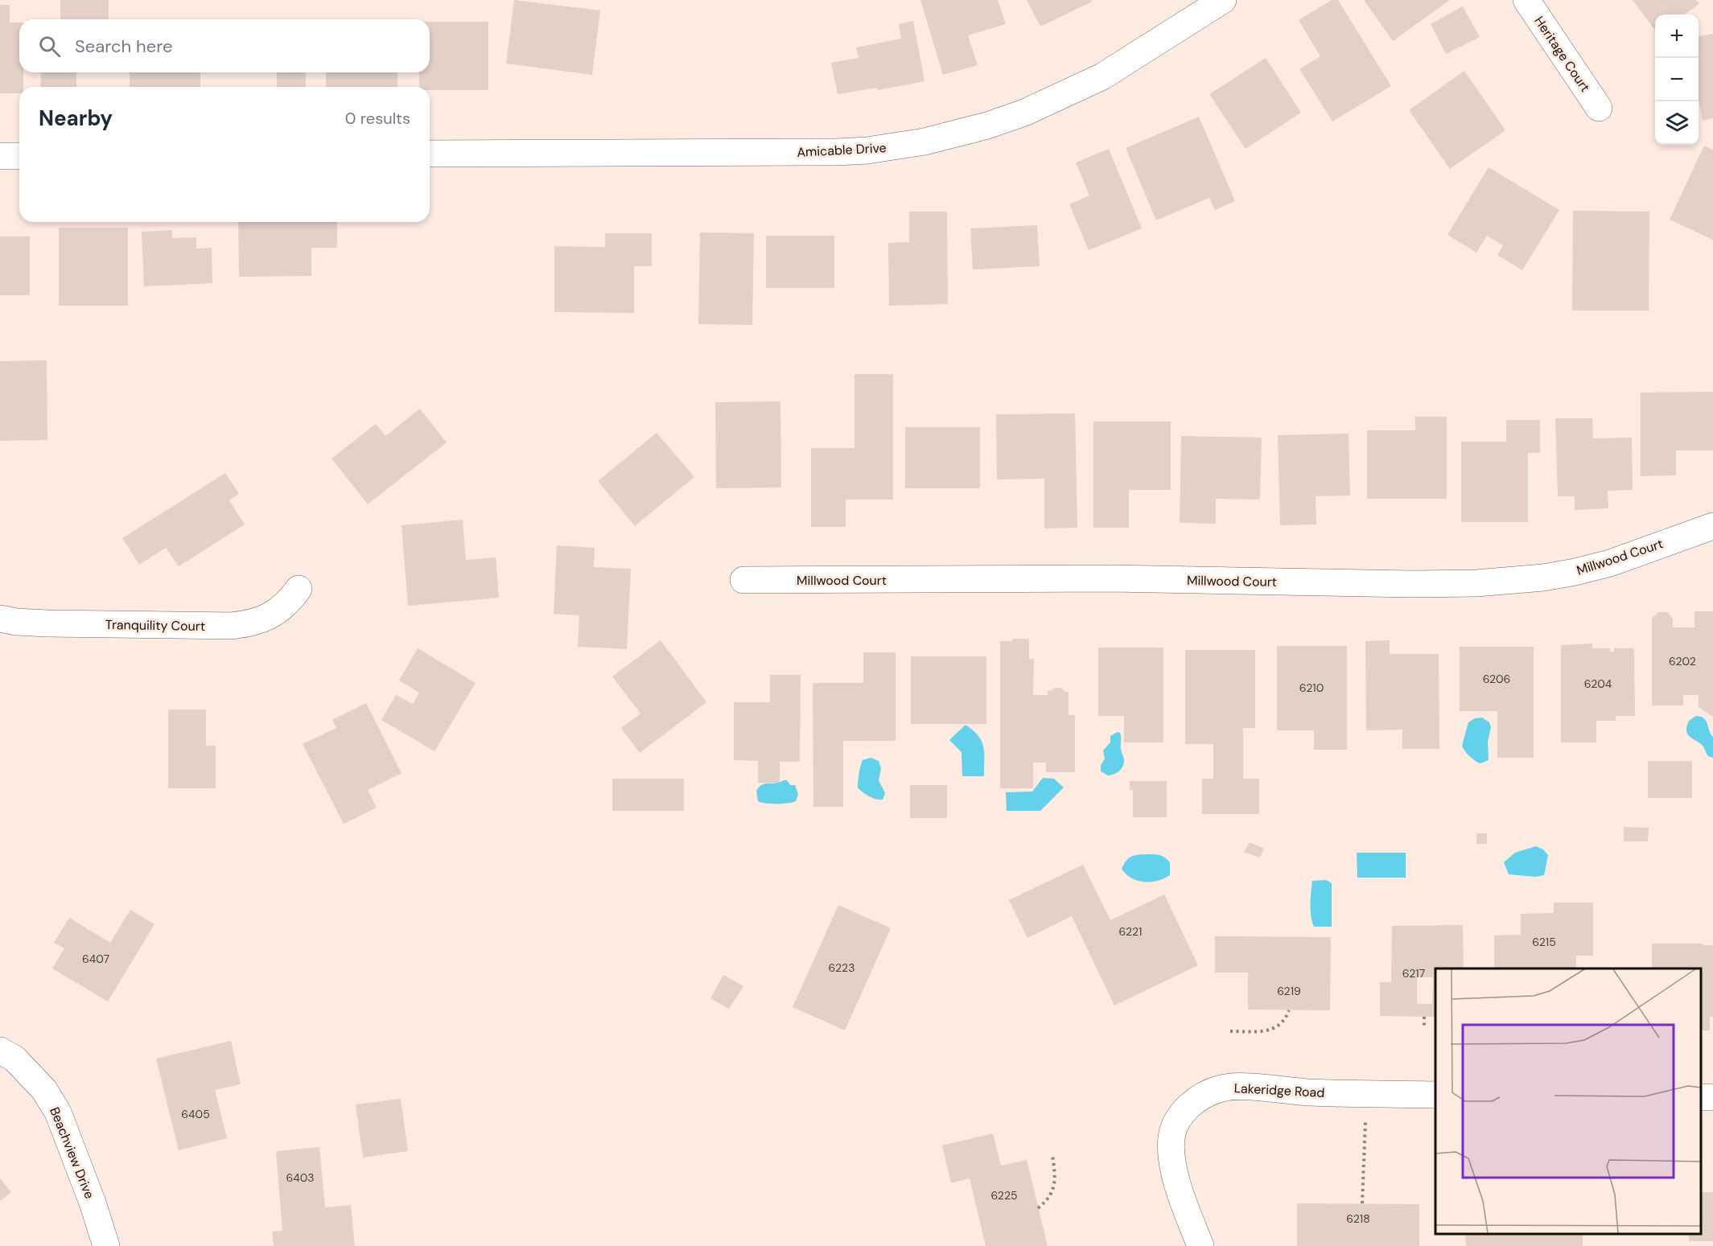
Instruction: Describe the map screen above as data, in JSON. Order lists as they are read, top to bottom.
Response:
{
  "streets": {
    "street": [
      "Heritage Court",
      "Amicable Drive",
      "Millwood Court",
      "Tranquility Court",
      "Lakeridge Road",
      "Beachview Drive"
    ]
  },
  "house_numbers": [
    "6202",
    "6206",
    "6204",
    "6210",
    "6221",
    "6215",
    "6407",
    "6223",
    "6217",
    "6219",
    "6405",
    "6403",
    "6225",
    "6218"
  ],
  "page": {
    "map_buttons": ["+", "−"],
    "search": "Search here",
    "heading": ["Nearby", "0 results"]
  }
}
